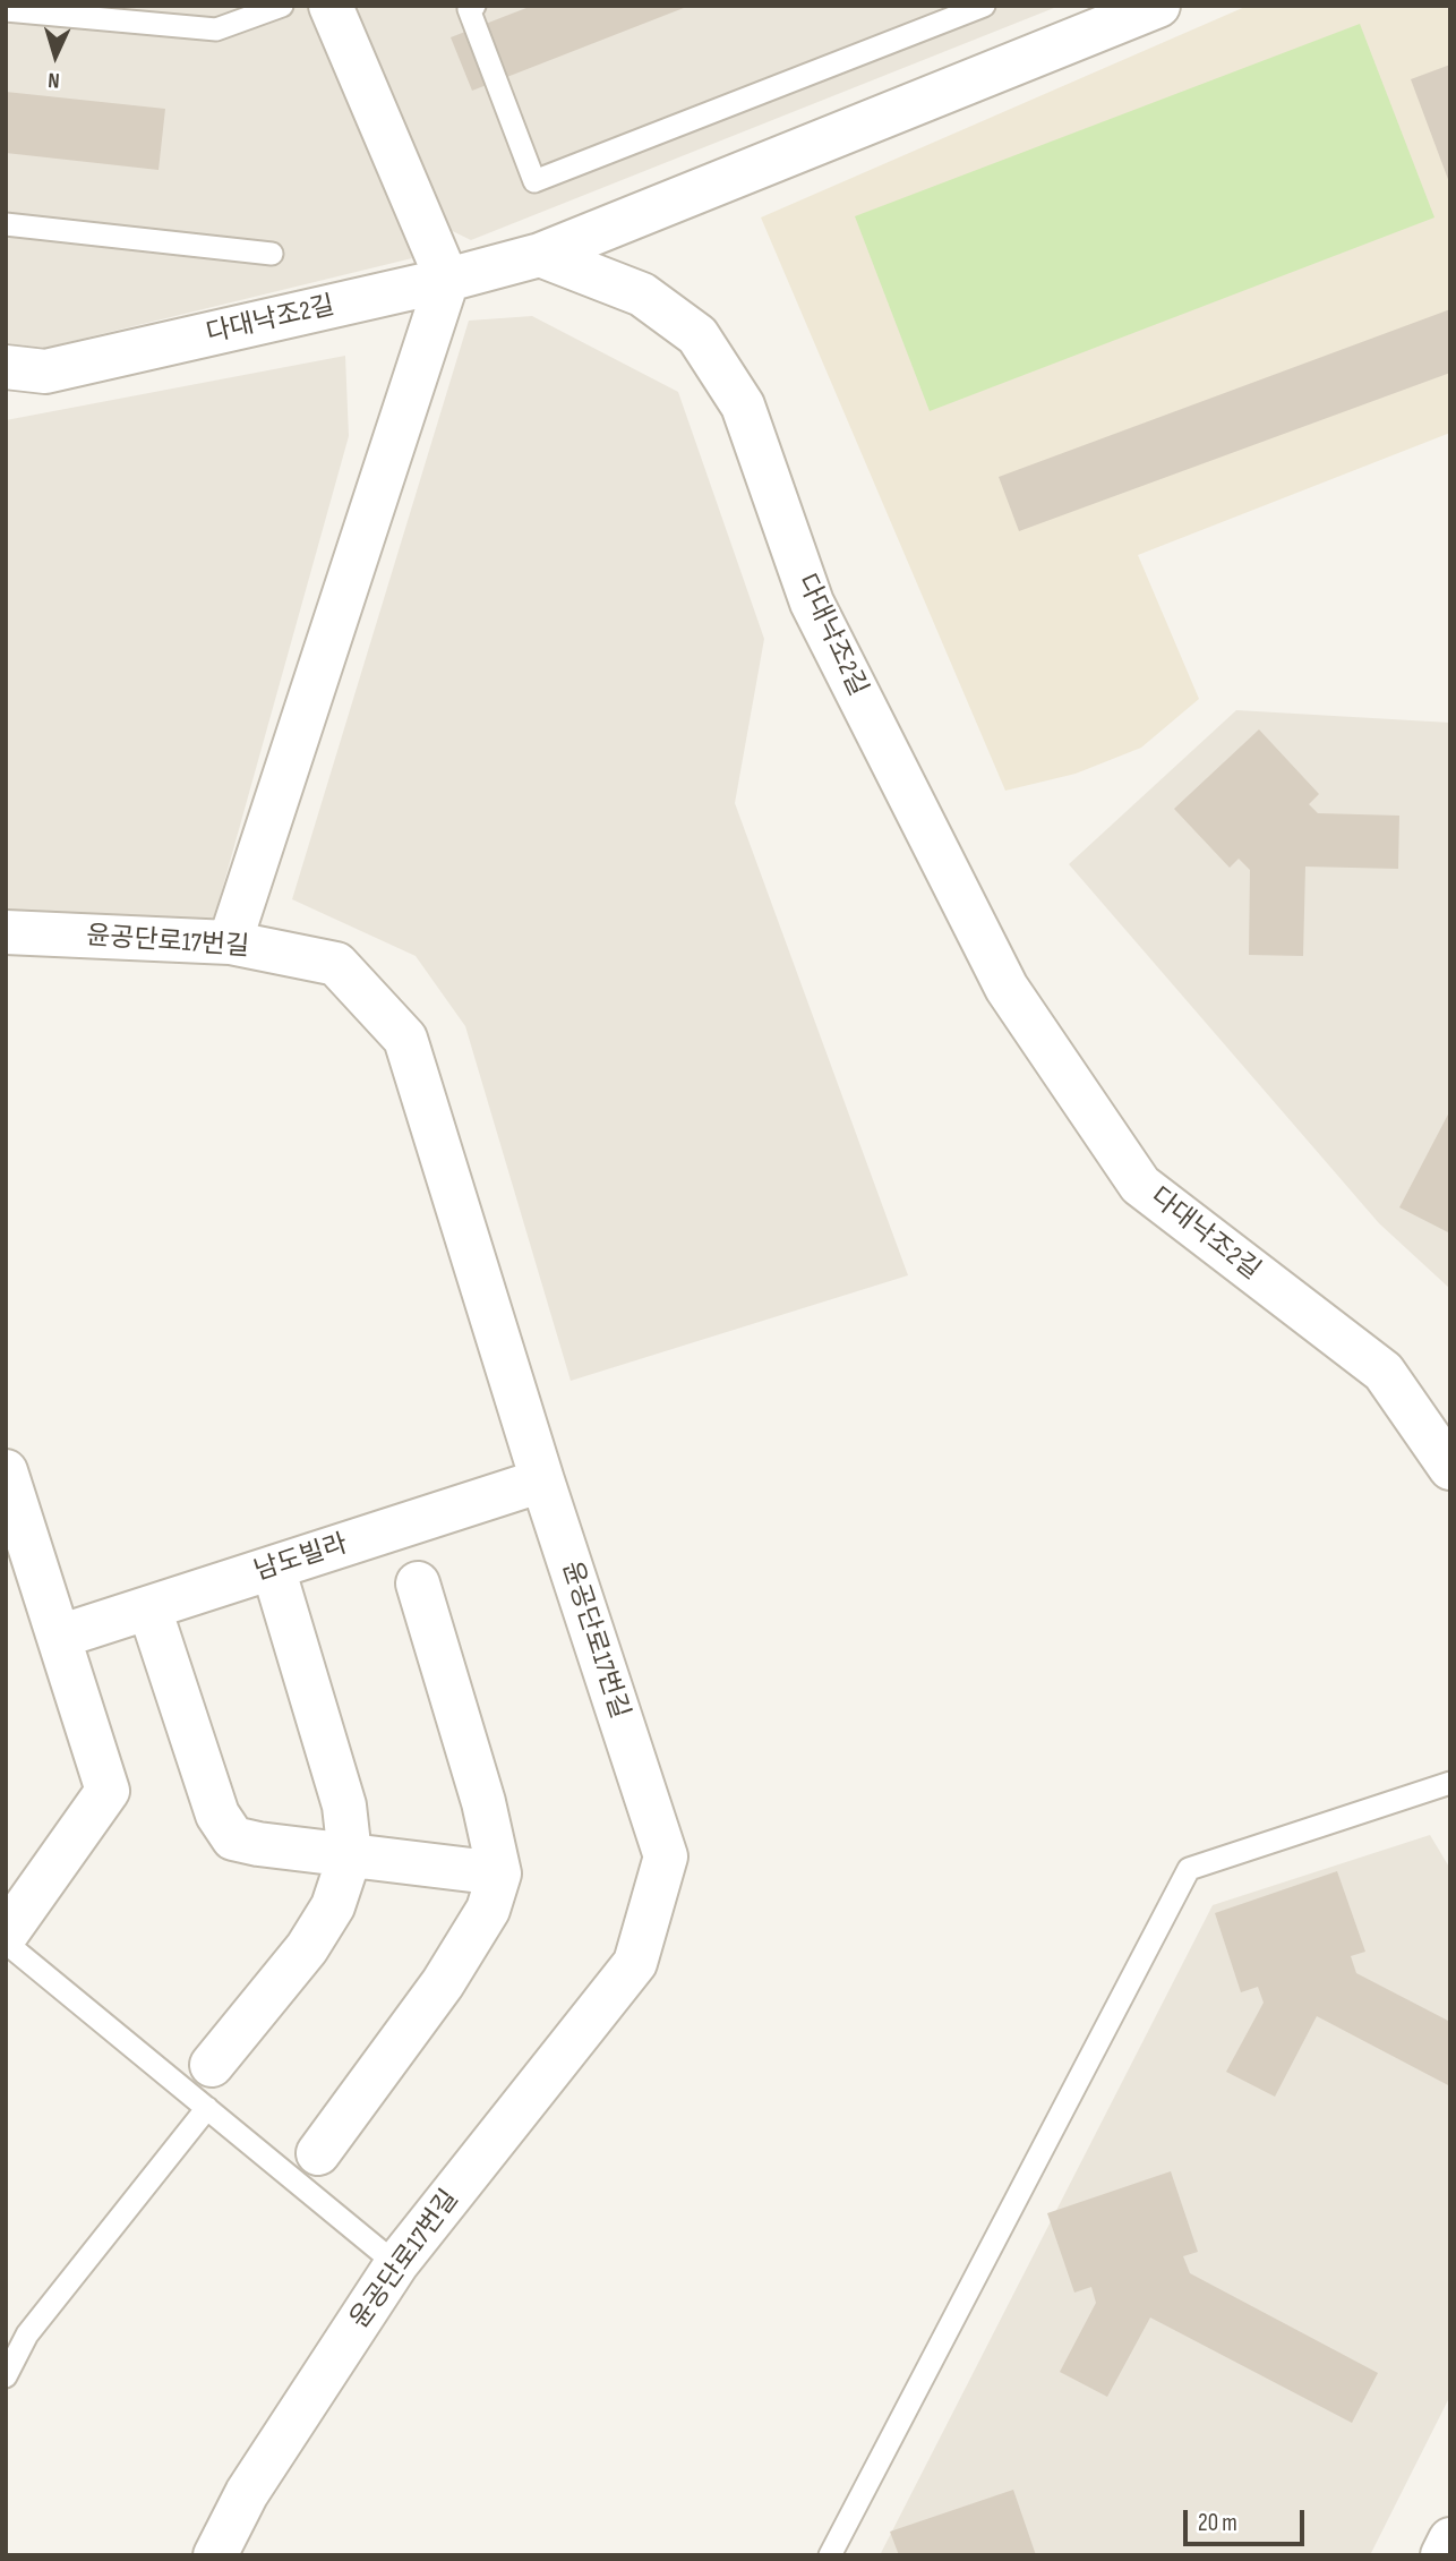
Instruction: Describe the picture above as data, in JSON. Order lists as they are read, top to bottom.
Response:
{
  "streets": {
    "street": ["다대낙조2길", "윤공단로17번길", "남도빌라"]
  },
  "crossings": [
    ["윤공단로17번길", "남도빌라"]
  ],
  "scale_bar": "20 m",
  "north": "bottom"
}
